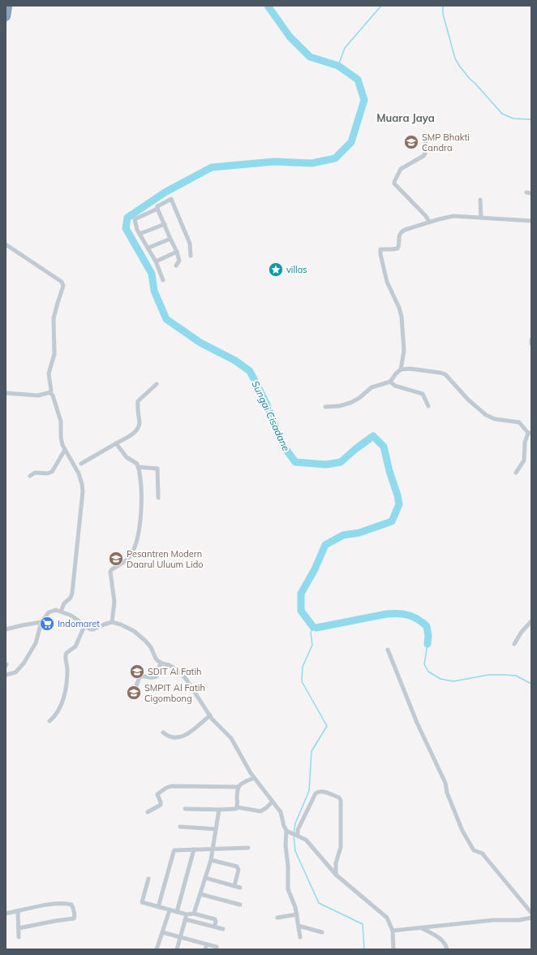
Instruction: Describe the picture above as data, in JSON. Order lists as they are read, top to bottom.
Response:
{
  "districts": ["Muara Jaya"],
  "water": ["Sungai Cisadane"],
  "places": {
    "school or university": [
      "SMP Bhakti Candra",
      "Pesantren Modern Daarul Uluum Lido",
      "SDIT Al Fatih",
      "SMPIT Al Fatih Cigombong"
    ],
    "place": ["villas"],
    "supermarket": ["Indomaret"]
  }
}
